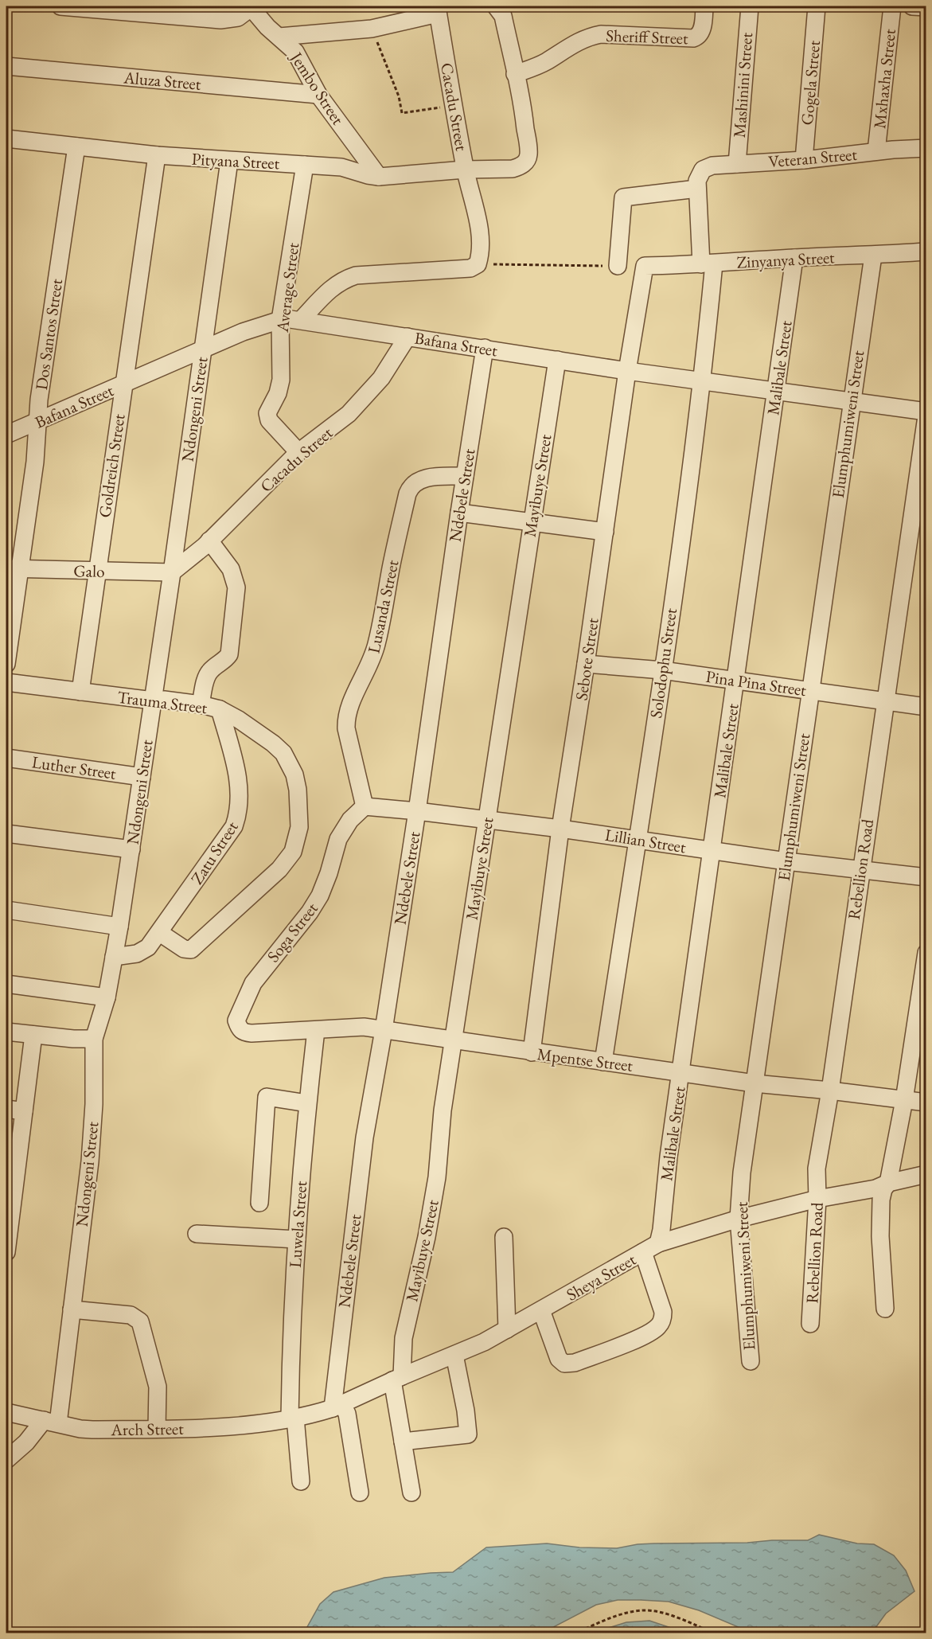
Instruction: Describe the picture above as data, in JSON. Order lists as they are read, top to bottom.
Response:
{
  "streets": {
    "street": [
      "Sheriff Street",
      "Mxhaxha Street",
      "Aluza Street",
      "Gogela Street",
      "Mashinini Street",
      "Jembo Street",
      "Cacadu Street",
      "Veteran Street",
      "Pityana Street",
      "Zinyanya Street",
      "Average Street",
      "Dos Santos Street",
      "Bafana Street",
      "Malibale Street",
      "Ndongeni Street",
      "Elumphumiweni Street",
      "Goldreich Street",
      "Mayibuye Street",
      "Ndebele Street",
      "Galo",
      "Lusanda Street",
      "Sebote Street",
      "Solodophu Street",
      "Pina Pina Street",
      "Trauma Street",
      "Luther Street",
      "Lillian Street",
      "Zatu Street",
      "Rebellion Road",
      "Soga Street",
      "Mpentse Street",
      "Luwela Street",
      "Sheya Street",
      "Arch Street"
    ]
  },
  "crossings": [
    ["Sheriff Street", "Pityana Street"],
    ["Mxhaxha Street", "Veteran Street"],
    ["Aluza Street", "Jembo Street"],
    ["Gogela Street", "Veteran Street"],
    ["Mashinini Street", "Veteran Street"],
    ["Jembo Street", "Pityana Street"],
    ["Cacadu Street", "Pityana Street"],
    ["Cacadu Street", "Average Street"],
    ["Cacadu Street", "Bafana Street"],
    ["Cacadu Street", "Ndongeni Street"],
    ["Cacadu Street", "Galo"],
    ["Veteran Street", "Solodophu Street"],
    ["Pityana Street", "Average Street"],
    ["Pityana Street", "Dos Santos Street"],
    ["Pityana Street", "Ndongeni Street"],
    ["Pityana Street", "Goldreich Street"],
    ["Zinyanya Street", "Malibale Street"],
    ["Zinyanya Street", "Elumphumiweni Street"],
    ["Zinyanya Street", "Sebote Street"],
    ["Zinyanya Street", "Solodophu Street"],
    ["Average Street", "Bafana Street"],
    ["Dos Santos Street", "Bafana Street"],
    ["Dos Santos Street", "Galo"],
    ["Bafana Street", "Malibale Street"],
    ["Bafana Street", "Ndongeni Street"],
    ["Bafana Street", "Elumphumiweni Street"],
    ["Bafana Street", "Goldreich Street"],
    ["Bafana Street", "Mayibuye Street"],
    ["Bafana Street", "Ndebele Street"],
    ["Bafana Street", "Sebote Street"],
    ["Bafana Street", "Solodophu Street"],
    ["Malibale Street", "Pina Pina Street"],
    ["Malibale Street", "Lillian Street"],
    ["Malibale Street", "Mpentse Street"],
    ["Malibale Street", "Sheya Street"],
    ["Ndongeni Street", "Galo"],
    ["Ndongeni Street", "Trauma Street"],
    ["Ndongeni Street", "Luther Street"],
    ["Ndongeni Street", "Zatu Street"],
    ["Ndongeni Street", "Arch Street"],
    ["Elumphumiweni Street", "Pina Pina Street"],
    ["Elumphumiweni Street", "Lillian Street"],
    ["Elumphumiweni Street", "Mpentse Street"],
    ["Elumphumiweni Street", "Sheya Street"],
    ["Goldreich Street", "Galo"],
    ["Goldreich Street", "Trauma Street"],
    ["Mayibuye Street", "Lillian Street"],
    ["Mayibuye Street", "Mpentse Street"],
    ["Mayibuye Street", "Sheya Street"],
    ["Ndebele Street", "Lusanda Street"],
    ["Ndebele Street", "Lillian Street"],
    ["Ndebele Street", "Mpentse Street"],
    ["Ndebele Street", "Sheya Street"],
    ["Lusanda Street", "Lillian Street"],
    ["Lusanda Street", "Soga Street"],
    ["Sebote Street", "Pina Pina Street"],
    ["Sebote Street", "Lillian Street"],
    ["Sebote Street", "Mpentse Street"],
    ["Solodophu Street", "Pina Pina Street"],
    ["Solodophu Street", "Lillian Street"],
    ["Solodophu Street", "Mpentse Street"],
    ["Pina Pina Street", "Rebellion Road"],
    ["Trauma Street", "Zatu Street"],
    ["Lillian Street", "Rebellion Road"],
    ["Lillian Street", "Soga Street"],
    ["Rebellion Road", "Mpentse Street"],
    ["Rebellion Road", "Sheya Street"],
    ["Soga Street", "Mpentse Street"],
    ["Mpentse Street", "Luwela Street"],
    ["Luwela Street", "Sheya Street"],
    ["Luwela Street", "Arch Street"],
    ["Sheya Street", "Arch Street"]
  ]
}
